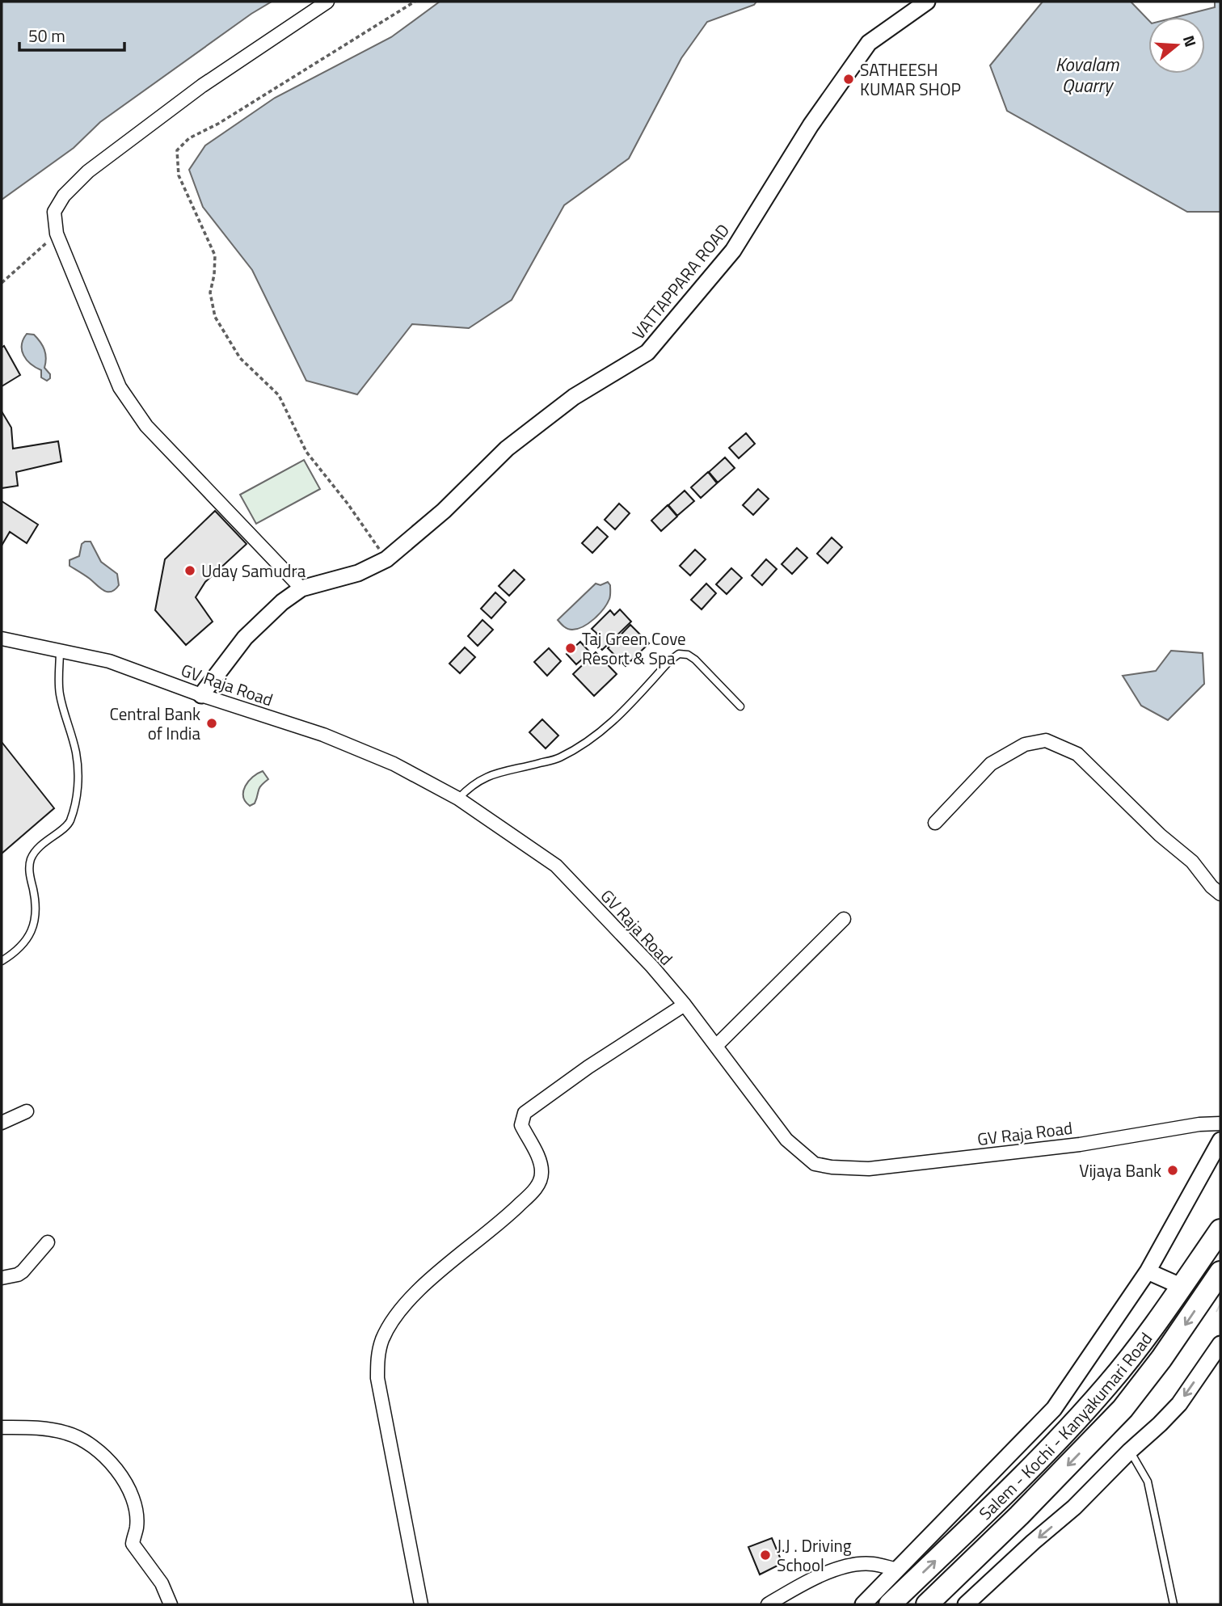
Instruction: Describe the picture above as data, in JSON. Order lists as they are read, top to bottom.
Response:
{
  "streets": {
    "highway": ["Salem - Kochi - Kanyakumari Road"],
    "street": ["VATTAPPARA ROAD", "GV Raja Road"]
  },
  "crossings": [
    ["VATTAPPARA ROAD", "GV Raja Road"]
  ],
  "water": ["Kovalam Quarry"],
  "places": [
    "SATHEESH KUMAR SHOP",
    "Uday Samudra",
    "Taj Green Cove Resort & Spa",
    "Central Bank of India",
    "Vijaya Bank",
    "J.J . Driving School"
  ],
  "scale_bar": "50 m",
  "north": "right"
}
